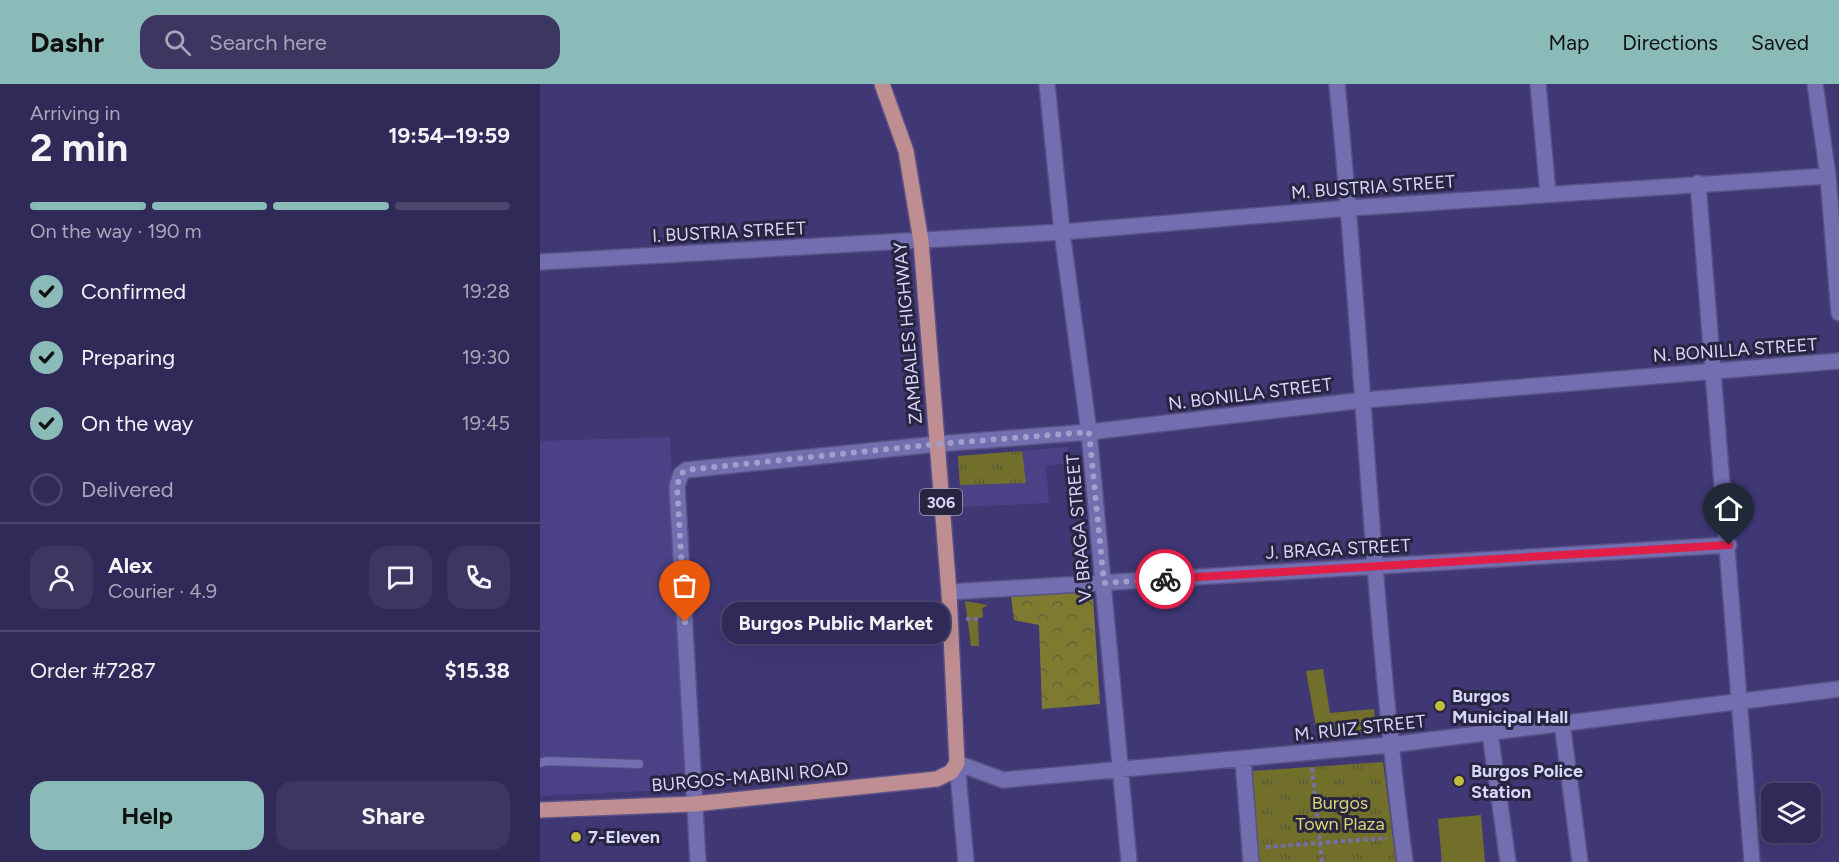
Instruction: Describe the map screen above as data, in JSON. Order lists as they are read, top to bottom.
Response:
{
  "streets": {
    "main road": ["ZAMBALES HIGHWAY", "306", "BURGOS-MABINI ROAD"],
    "street": [
      "M. BUSTRIA STREET",
      "I. BUSTRIA STREET",
      "N. BONILLA STREET",
      "V. BRAGA STREET",
      "J. BRAGA STREET",
      "M. RUIZ STREET"
    ]
  },
  "crossings": [
    ["M. BUSTRIA STREET", "I. BUSTRIA STREET"],
    ["M. BUSTRIA STREET", "ZAMBALES HIGHWAY"],
    ["M. BUSTRIA STREET", "V. BRAGA STREET"],
    ["I. BUSTRIA STREET", "ZAMBALES HIGHWAY"],
    ["ZAMBALES HIGHWAY", "N. BONILLA STREET"],
    ["ZAMBALES HIGHWAY", "J. BRAGA STREET"],
    ["ZAMBALES HIGHWAY", "M. RUIZ STREET"],
    ["ZAMBALES HIGHWAY", "BURGOS-MABINI ROAD"],
    ["N. BONILLA STREET", "V. BRAGA STREET"],
    ["N. BONILLA STREET", "BURGOS-MABINI ROAD"],
    ["V. BRAGA STREET", "J. BRAGA STREET"],
    ["V. BRAGA STREET", "M. RUIZ STREET"],
    ["M. RUIZ STREET", "BURGOS-MABINI ROAD"]
  ],
  "parks": ["Burgos Town Plaza"],
  "places": [
    "Burgos Public Market",
    "Burgos Municipal Hall",
    "Burgos Police Station",
    "7-Eleven"
  ],
  "page": {
    "header": "Dashr",
    "search": "Search here",
    "nav": ["Map", "Directions", "Saved"],
    "heading": ["2 min", "Arriving in", "19:54–19:59"],
    "panel": [
      "Alex",
      "Courier · 4.9",
      "Order #7287",
      "$15.38"
    ],
    "bar": "On the way · 190 m",
    "list": [
      ["Confirmed", "19:28"],
      ["Preparing", "19:30"],
      ["On the way", "19:45"],
      "Delivered"
    ],
    "bubble": "Burgos Public Market",
    "buttons": ["Help", "Share"]
  }
}
